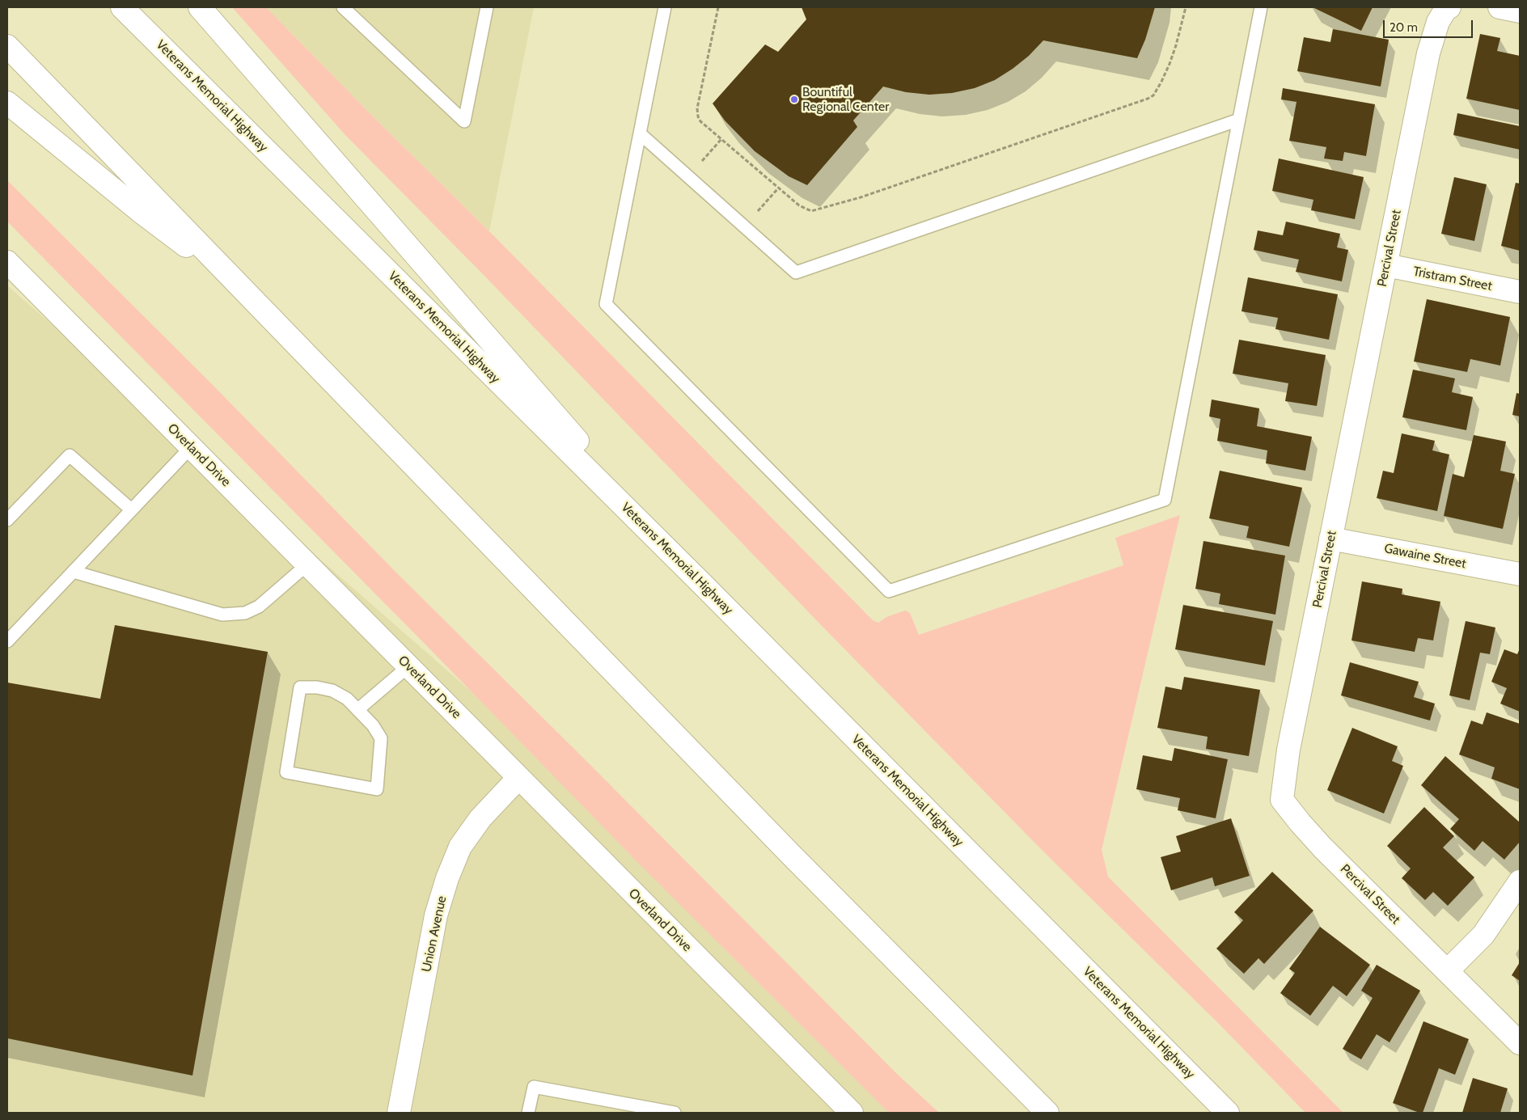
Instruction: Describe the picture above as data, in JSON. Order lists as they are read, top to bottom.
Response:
{
  "streets": {
    "main road": [
      "Veterans Memorial Highway",
      "Percival Street",
      "Tristram Street",
      "Overland Drive",
      "Gawaine Street",
      "Union Avenue"
    ]
  },
  "crossings": [
    ["Percival Street", "Tristram Street"],
    ["Percival Street", "Gawaine Street"],
    ["Overland Drive", "Union Avenue"]
  ],
  "places": ["Bountiful Regional Center"],
  "scale_bar": "20 m"
}
